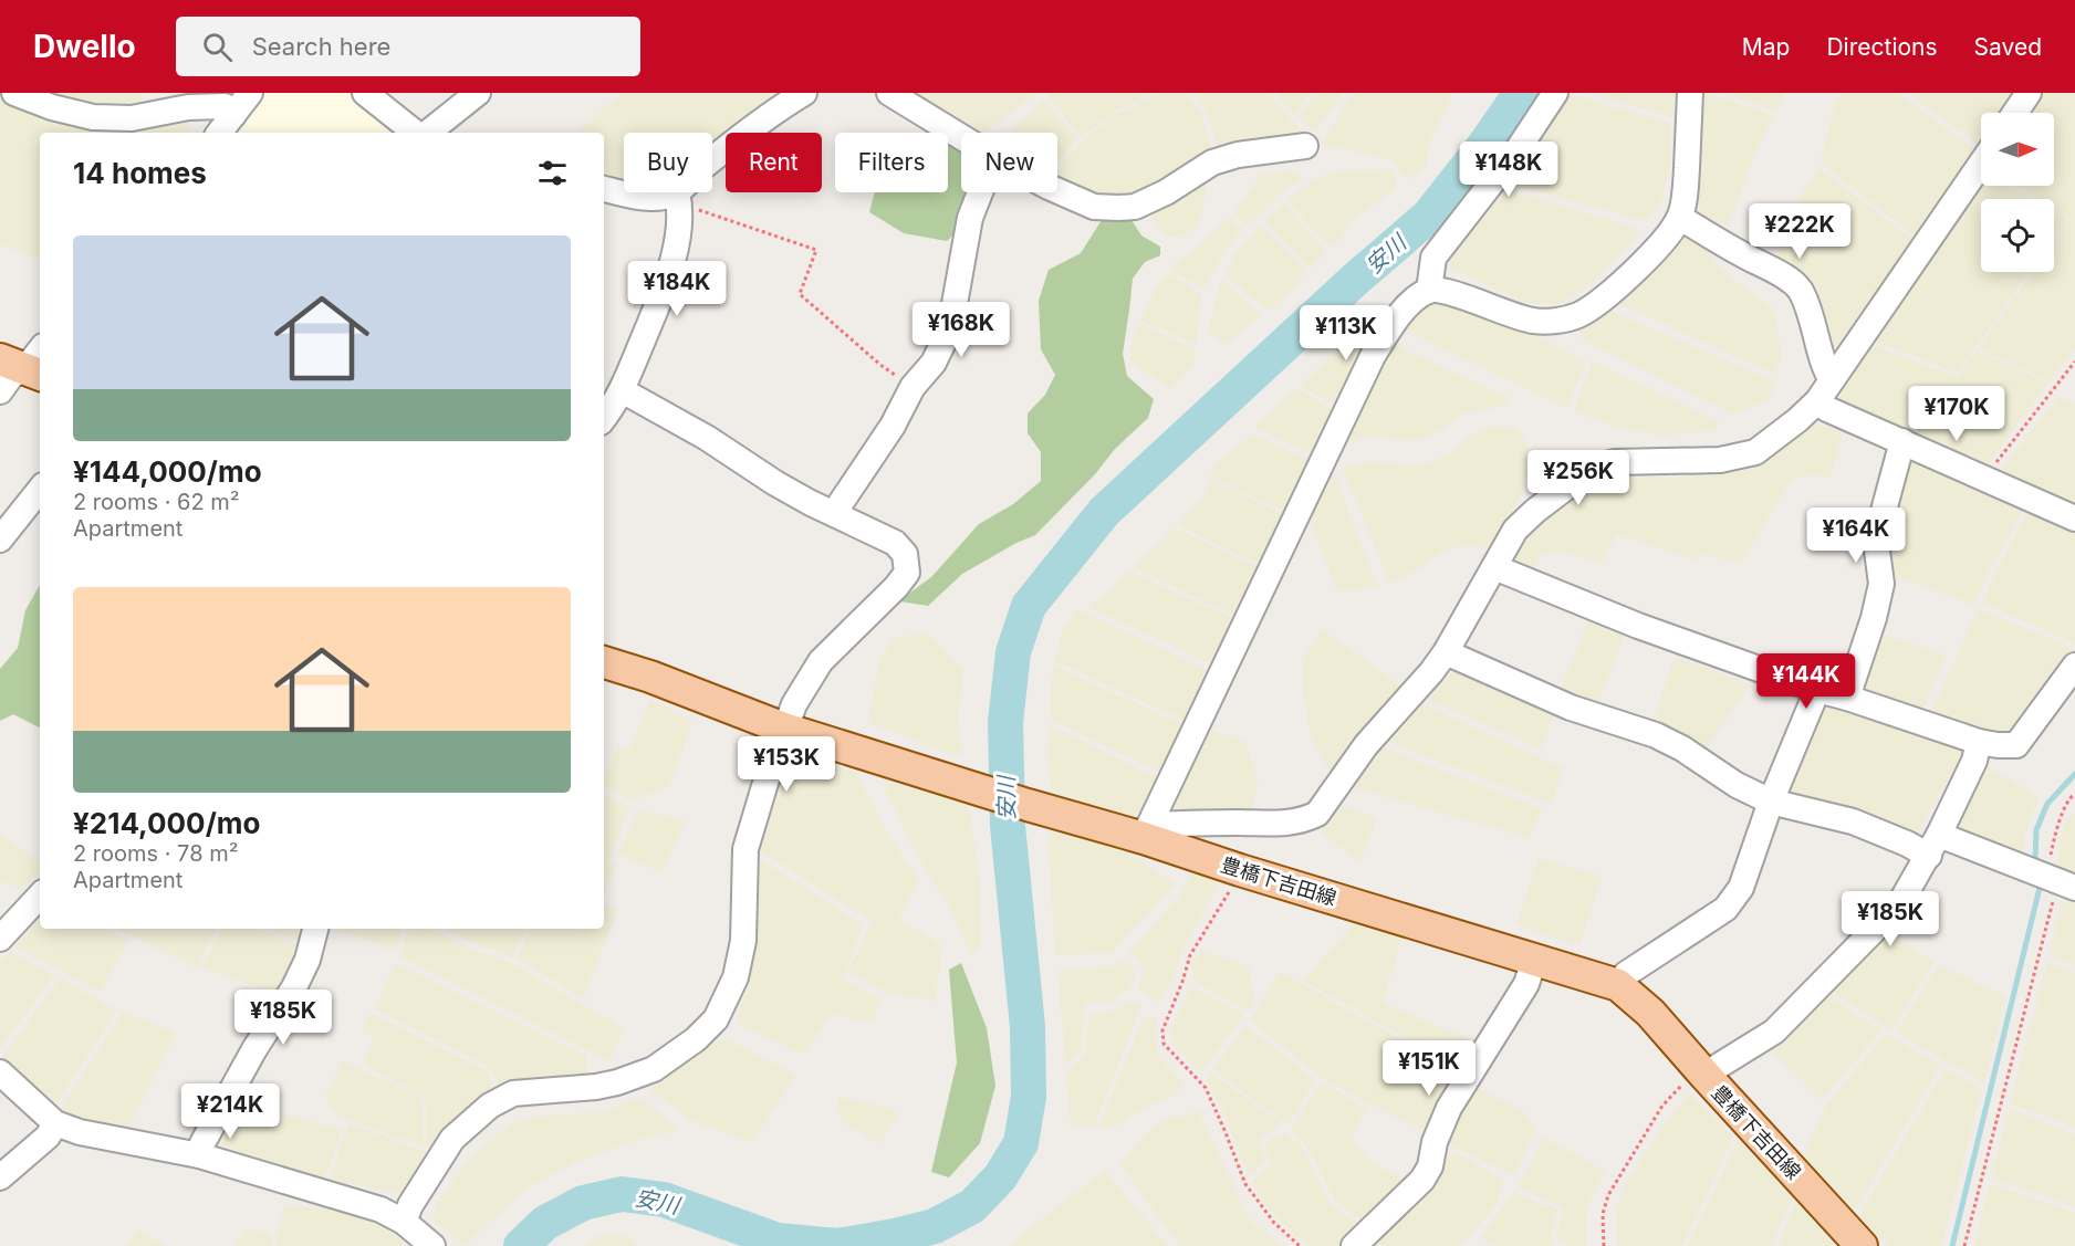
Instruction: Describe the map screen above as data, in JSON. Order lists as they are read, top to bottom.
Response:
{
  "streets": {
    "main road": ["豊橋下吉田線"]
  },
  "water": ["安川"],
  "north": "right",
  "page": {
    "header": "Dwello",
    "search": "Search here",
    "nav": ["Map", "Directions", "Saved"],
    "chip": [
      "Buy",
      "Rent",
      "Filters",
      "New"
    ],
    "heading": "14 homes",
    "price": [
      "¥148K",
      "¥222K",
      "¥184K",
      "¥168K",
      "¥113K",
      "¥170K",
      "¥256K",
      "¥164K",
      "¥144K",
      "¥153K",
      "¥185K",
      "¥185K",
      "¥151K",
      "¥214K"
    ],
    "list": [
      {
        "name": "¥144,000/mo",
        "note": "2 rooms · 62 m² · Apartment"
      },
      {
        "name": "¥214,000/mo",
        "note": "2 rooms · 78 m² · Apartment"
      }
    ]
  }
}
